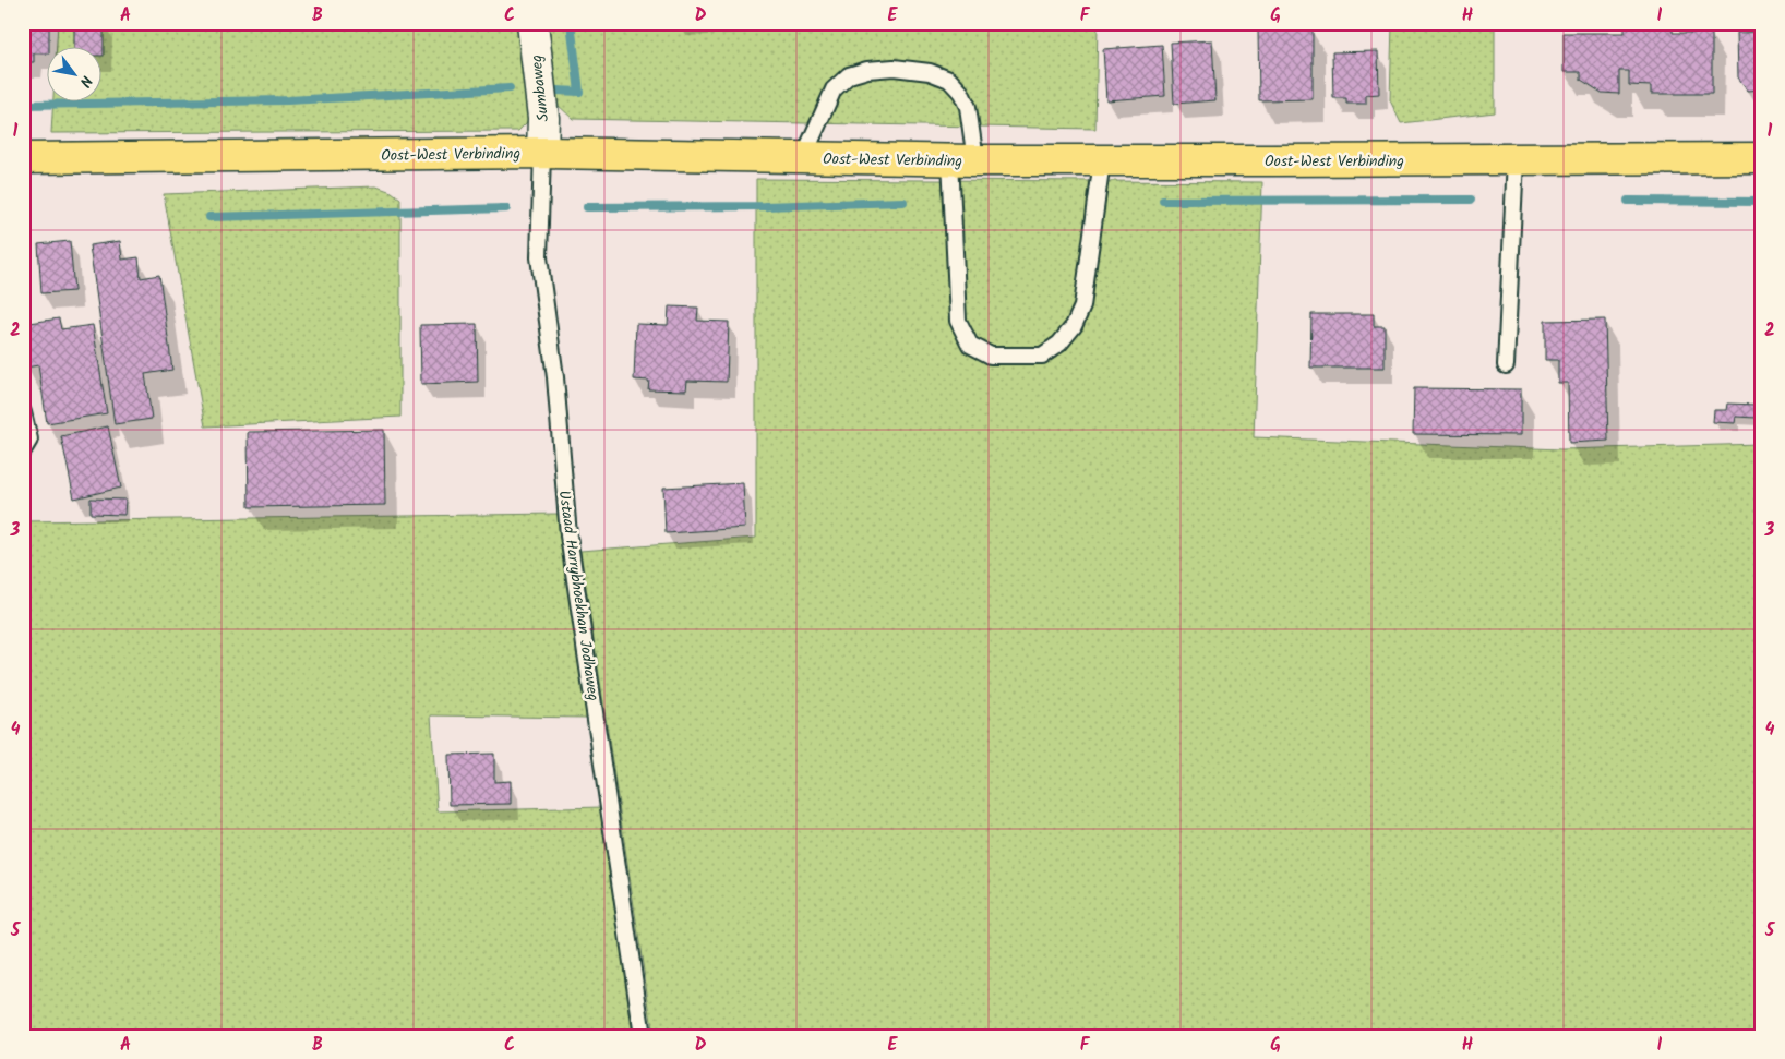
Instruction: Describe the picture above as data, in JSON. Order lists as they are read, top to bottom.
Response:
{
  "streets": {
    "main road": ["Oost-West Verbinding"],
    "street": ["Sumbaweg"],
    "lane": ["Ustaad Harrybhoekhan Jodhaweg"]
  },
  "crossings": [
    ["Sumbaweg", "Oost-West Verbinding"],
    ["Sumbaweg", "Ustaad Harrybhoekhan Jodhaweg"],
    ["Oost-West Verbinding", "Ustaad Harrybhoekhan Jodhaweg"]
  ],
  "north": "bottom right",
  "grid": {
    "columns": [
      "A",
      "B",
      "C",
      "D",
      "E",
      "F",
      "G",
      "H",
      "I"
    ],
    "rows": [
      "1",
      "2",
      "3",
      "4",
      "5"
    ]
  }
}
